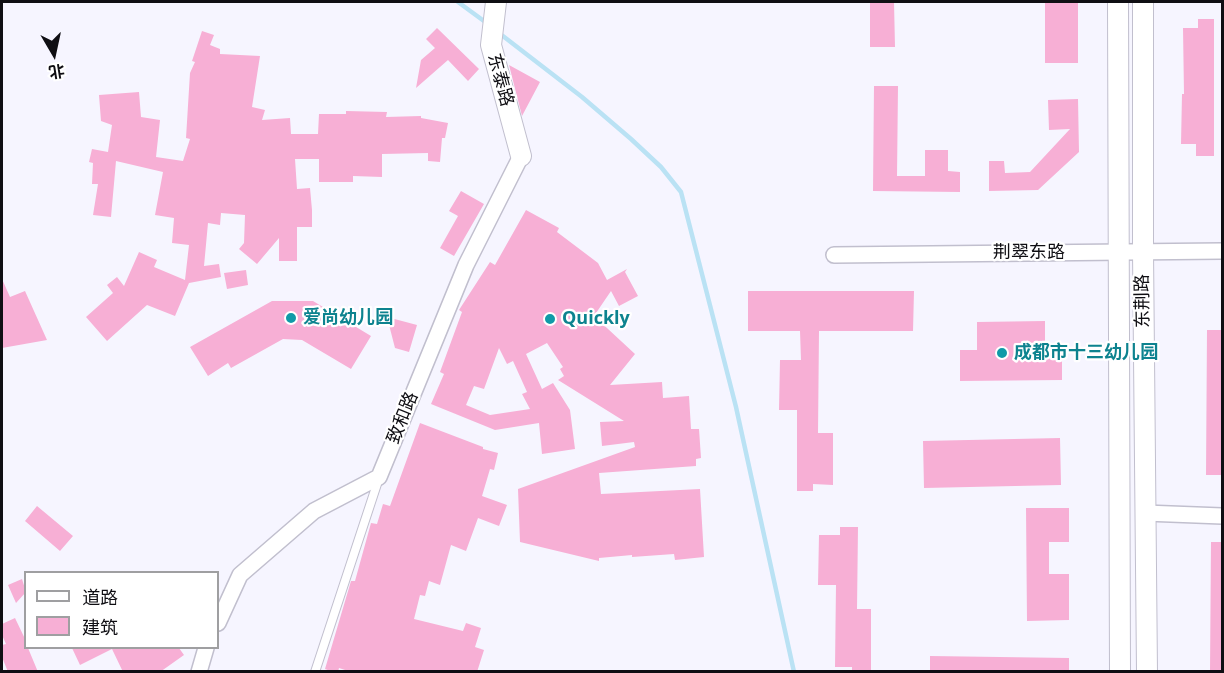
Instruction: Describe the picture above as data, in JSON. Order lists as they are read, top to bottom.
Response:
{
  "streets": {
    "street": [
      "东泰路",
      "荆翠东路",
      "东荆路",
      "致和路"
    ]
  },
  "crossings": [
    ["东泰路", "致和路"],
    ["荆翠东路", "东荆路"]
  ],
  "places": ["爱尚幼儿园", "Quickly", "成都市十三幼儿园"],
  "legend": ["道路", "建筑"],
  "north": "bottom"
}
